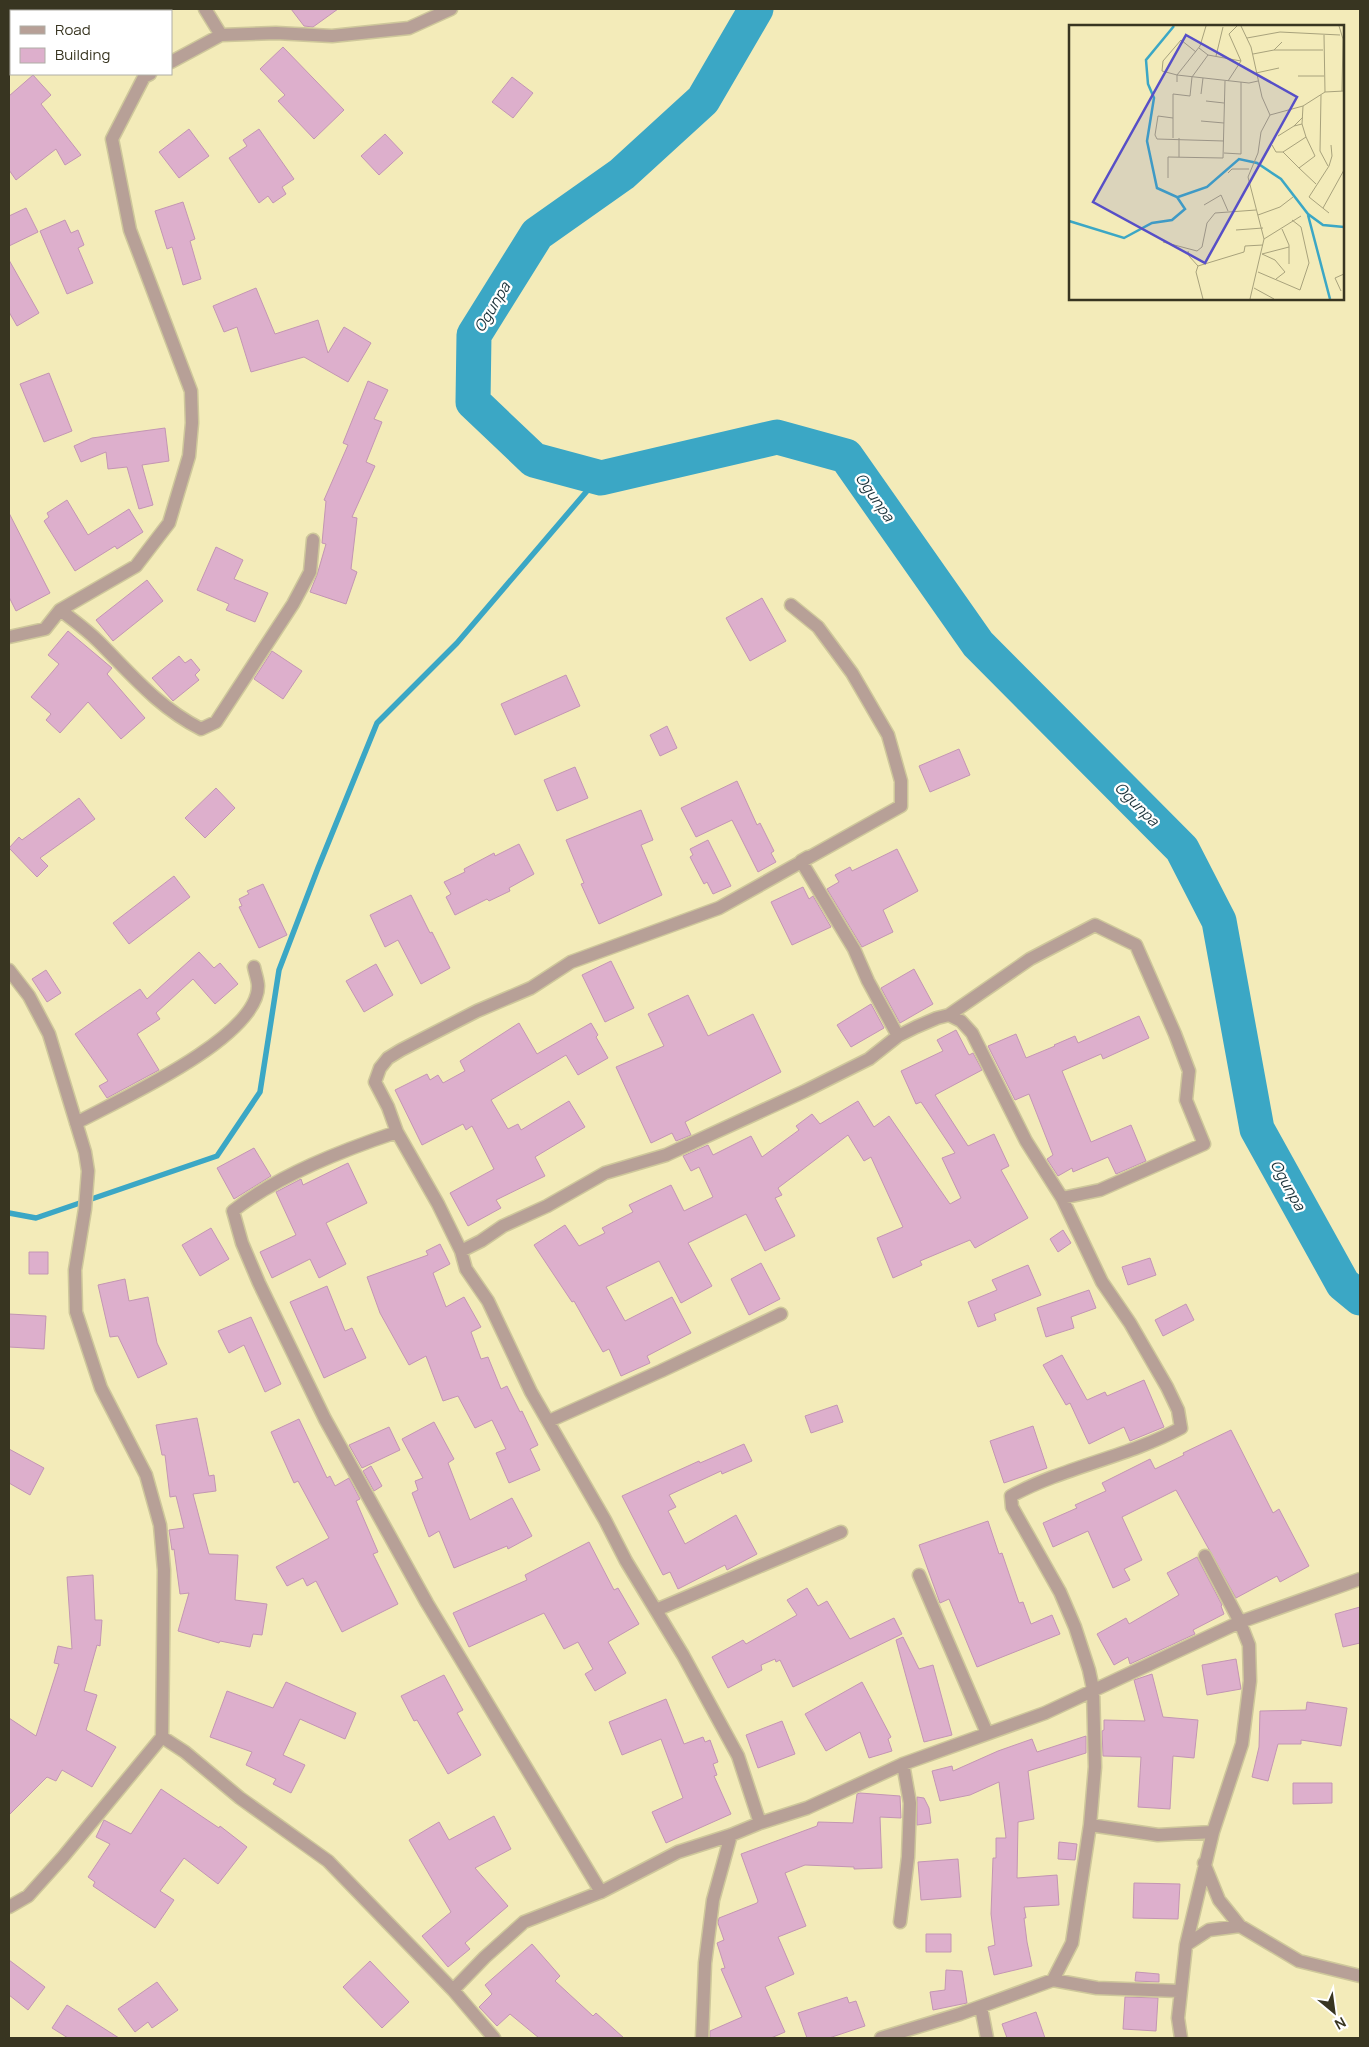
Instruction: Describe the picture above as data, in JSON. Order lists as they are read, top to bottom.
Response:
{
  "water": ["Ogunpa"],
  "legend": ["Road", "Building"],
  "north": "bottom right"
}
